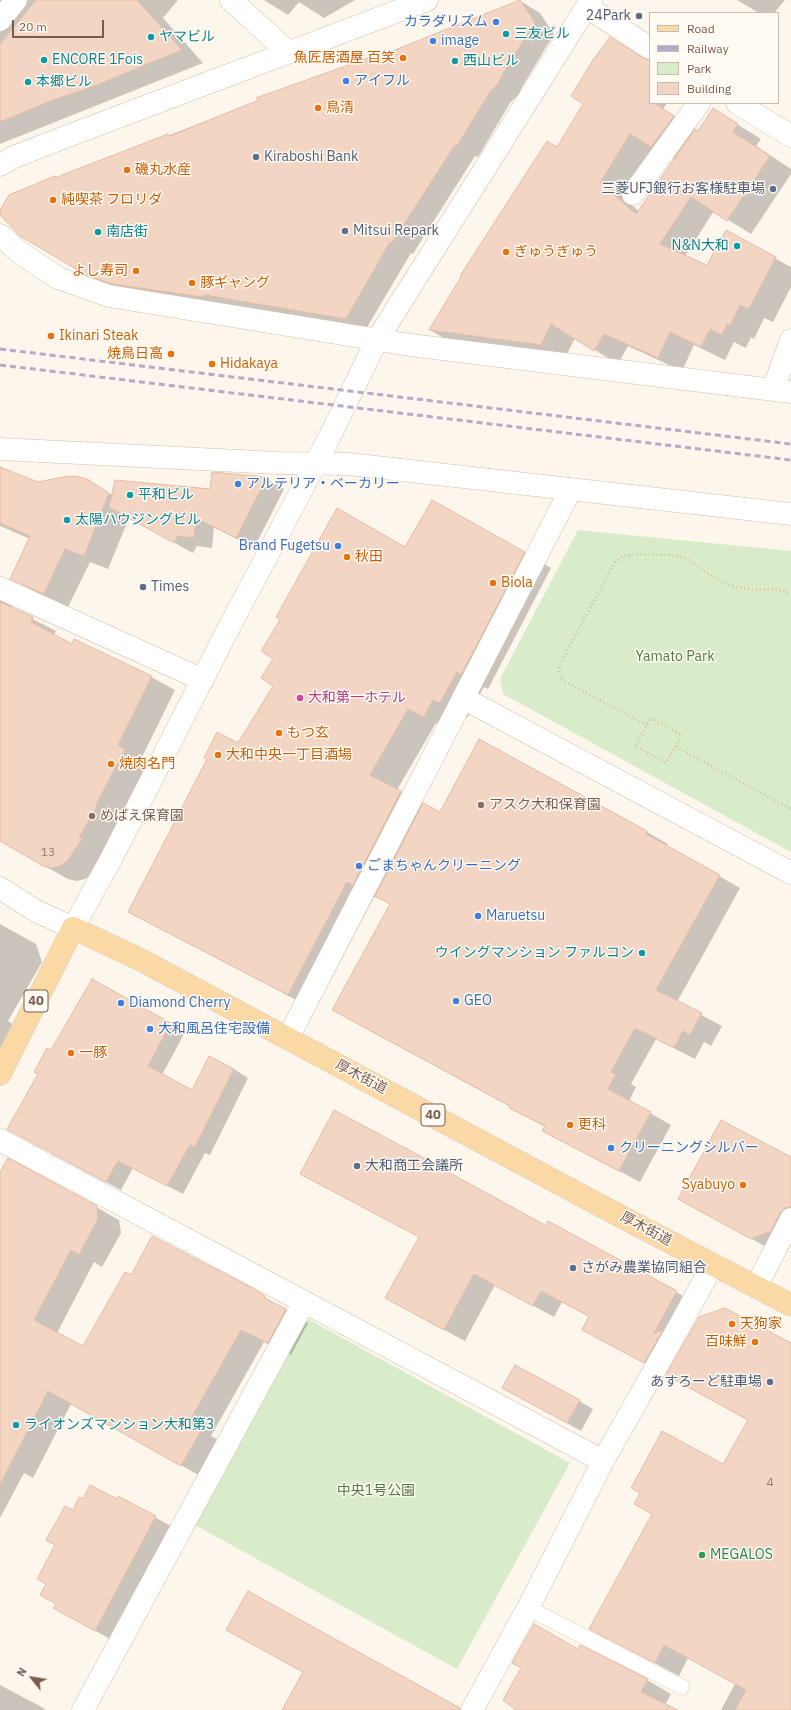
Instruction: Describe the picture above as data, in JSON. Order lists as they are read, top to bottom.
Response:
{
  "streets": {
    "main road": ["40", "厚木街道"]
  },
  "crossings": [
    ["40", "厚木街道"]
  ],
  "parks": ["Yamato Park", "中央1号公園"],
  "places": [
    "24Park",
    "カラダリズム",
    "三友ビル",
    "ヤマビル",
    "image",
    "魚匠居酒屋 百笑",
    "ENCORE 1Fois",
    "西山ビル",
    "アイフル",
    "本郷ビル",
    "鳥清",
    "Kiraboshi Bank",
    "磯丸水産",
    "三菱UFJ銀行お客様駐車場",
    "純喫茶 フロリダ",
    "Mitsui Repark",
    "南店街",
    "N&N大和",
    "ぎゅうぎゅう",
    "よし寿司",
    "豚ギャング",
    "Ikinari Steak",
    "焼鳥日高",
    "Hidakaya",
    "アルテリア・ベーカリー",
    "平和ビル",
    "太陽ハウジングビル",
    "Brand Fugetsu",
    "秋田",
    "Biola",
    "Times",
    "大和第一ホテル",
    "もつ玄",
    "大和中央一丁目酒場",
    "焼肉名門",
    "アスク大和保育園",
    "めばえ保育園",
    "ごまちゃんクリーニング",
    "Maruetsu",
    "ウイングマンション ファルコン",
    "GEO",
    "Diamond Cherry",
    "大和風呂住宅設備",
    "一豚",
    "更科",
    "クリーニングシルバー",
    "大和商工会議所",
    "Syabuyo",
    "さがみ農業協同組合",
    "天狗家",
    "百味鮮",
    "あすろーど駐車場",
    "ライオンズマンション大和第3",
    "MEGALOS"
  ],
  "house_numbers": ["13", "4"],
  "legend": [
    "Road",
    "Railway",
    "Park",
    "Building"
  ],
  "scale_bar": "20 m",
  "north": "top left"
}
